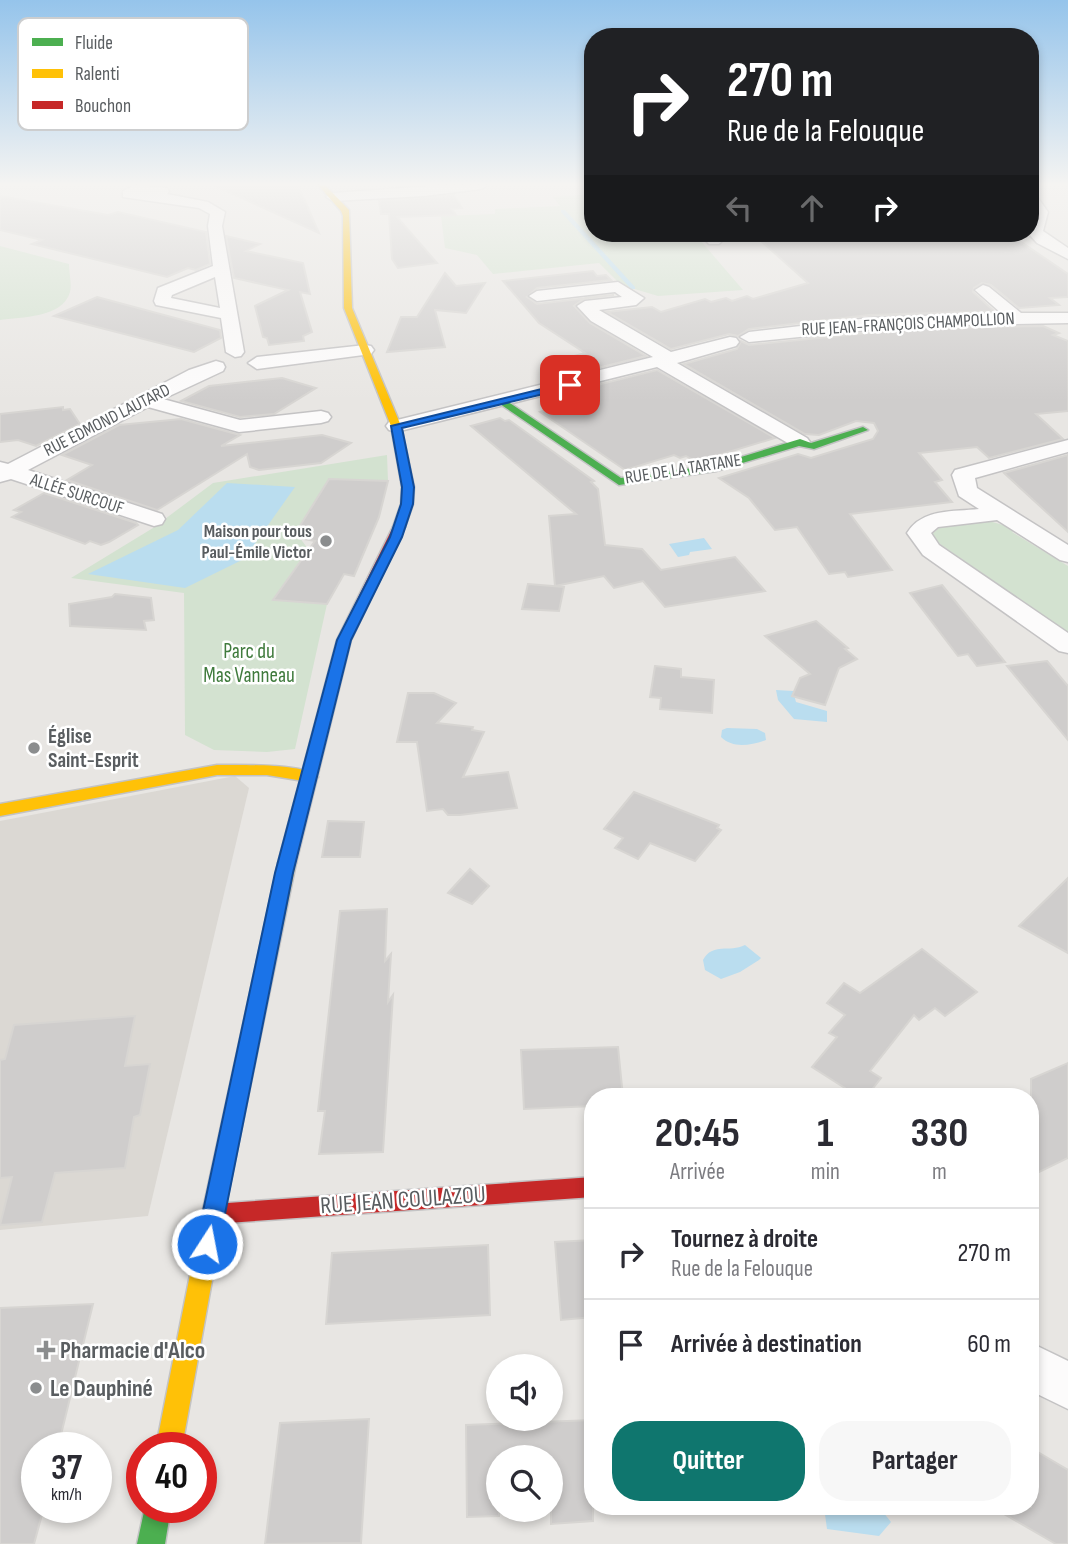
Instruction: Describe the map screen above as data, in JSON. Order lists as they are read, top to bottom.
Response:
{
  "streets": {
    "street": [
      "RUE JEAN-FRANÇOIS CHAMPOLLION",
      "RUE EDMOND LAUTARD",
      "RUE DE LA TARTANE",
      "ALLÉE SURCOUF",
      "RUE JEAN COULAZOU"
    ]
  },
  "crossings": [
    ["RUE JEAN-FRANÇOIS CHAMPOLLION", "RUE DE LA TARTANE"],
    ["RUE EDMOND LAUTARD", "ALLÉE SURCOUF"]
  ],
  "parks": ["Parc du Mas Vanneau"],
  "places": {
    "other": ["Maison pour tous Paul-Émile Victor", "Église Saint-Esprit", "Le Dauphiné"],
    "health": ["Pharmacie d'Alco"]
  },
  "legend": ["Fluide", "Ralenti", "Bouchon"],
  "page": {
    "turn": ["270 m", "Rue de la Felouque"],
    "eta": [
      "20:45",
      "Arrivée",
      "1",
      "min",
      "330",
      "m"
    ],
    "list": [
      {
        "name": "Tournez à droite",
        "note": "Rue de la Felouque",
        "value": "270 m"
      },
      {
        "name": "Arrivée à destination",
        "value": "60 m"
      }
    ],
    "buttons": ["Quitter", "Partager"],
    "speed": "37 km/h",
    "limit": "40"
  }
}
